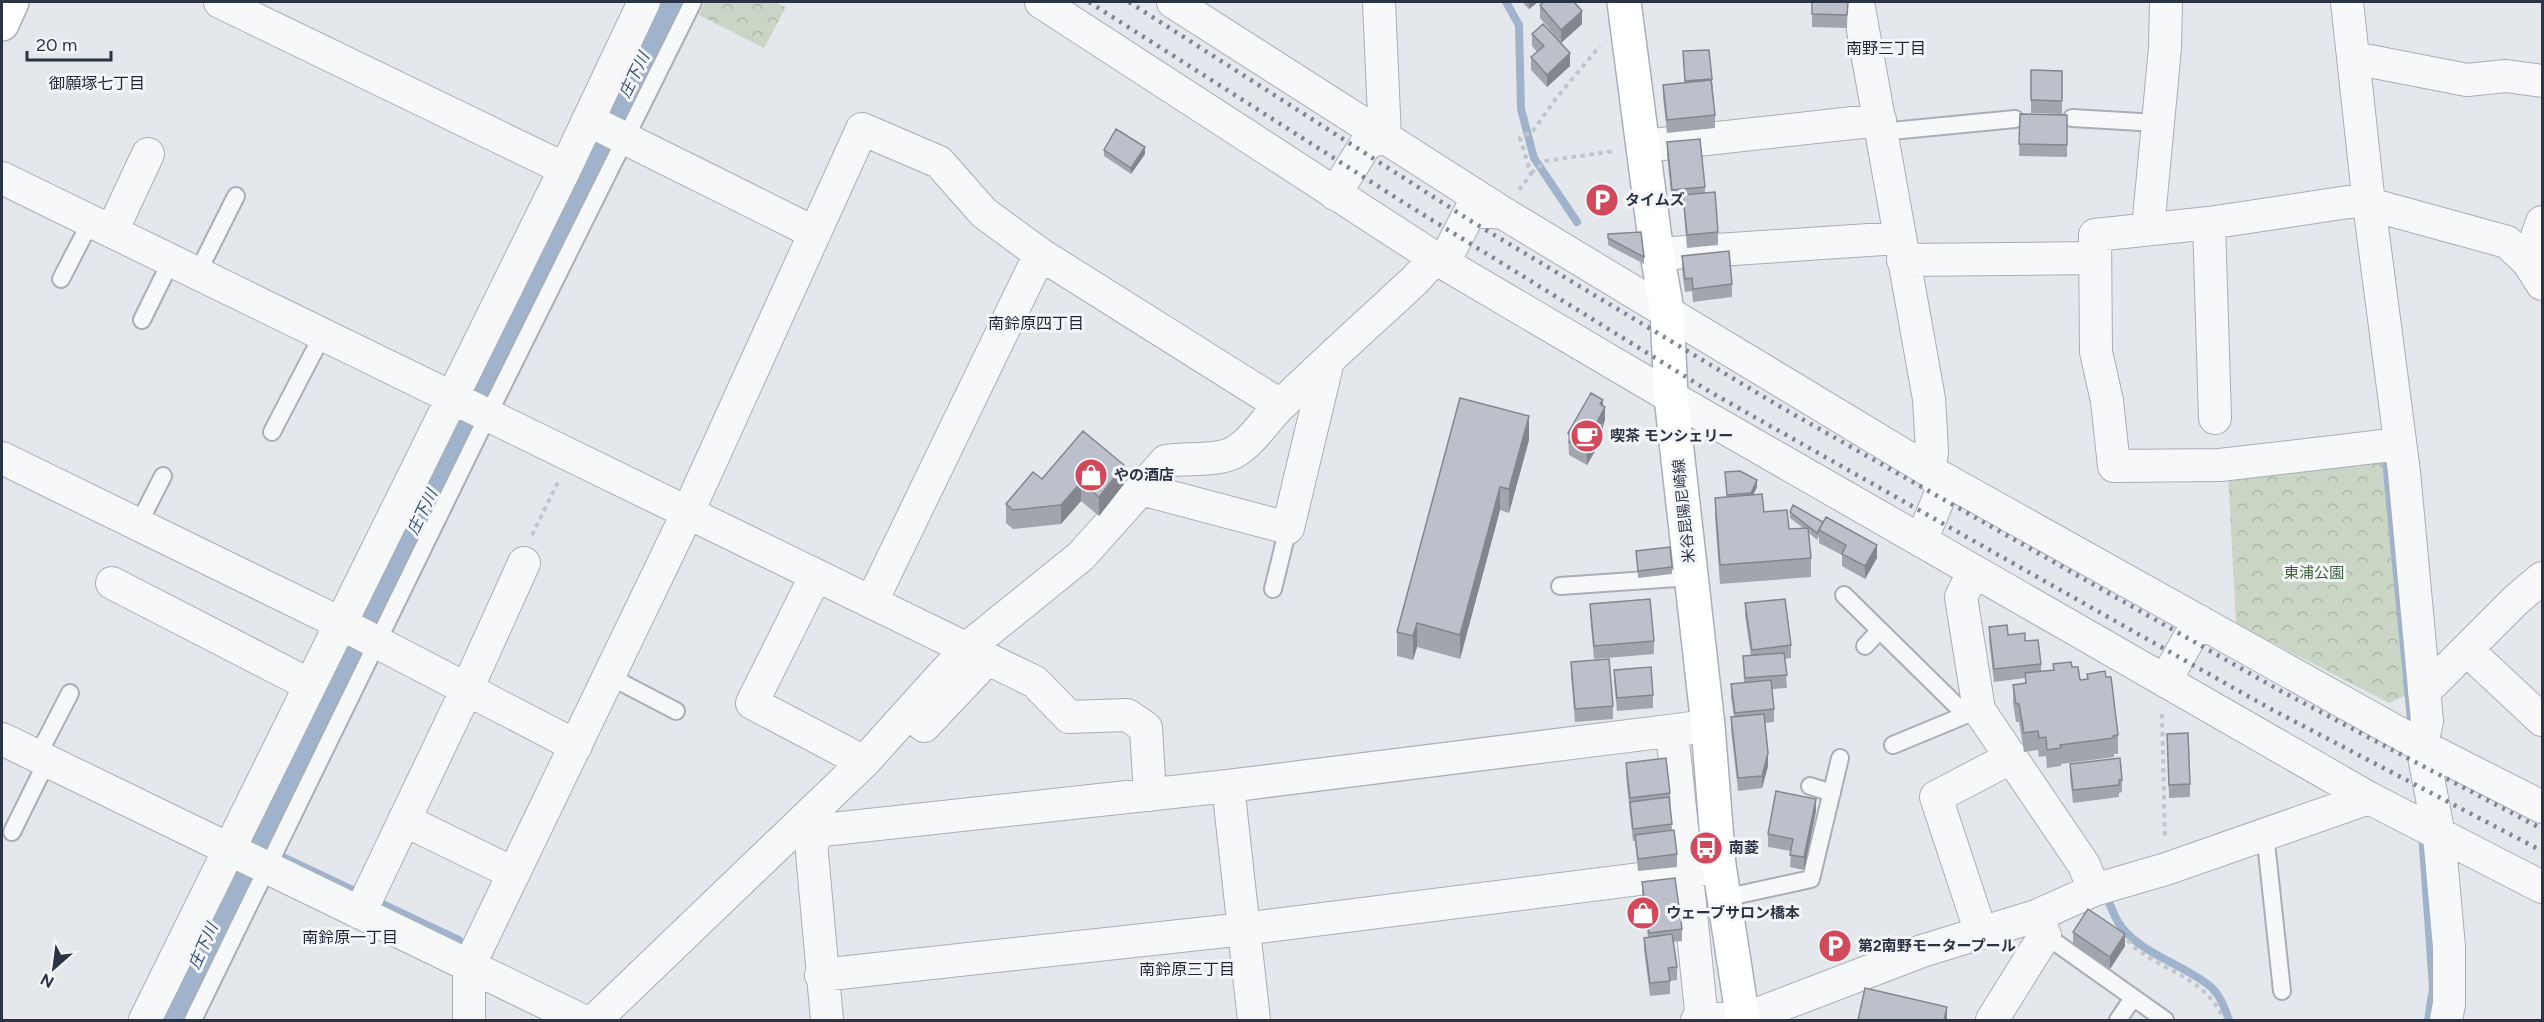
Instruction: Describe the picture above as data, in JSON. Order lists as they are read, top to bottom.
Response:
{
  "streets": {
    "main road": ["米谷昆陽尼崎線"]
  },
  "districts": [
    "南野三丁目",
    "御願塚七丁目",
    "南鈴原四丁目",
    "南鈴原一丁目",
    "南鈴原三丁目"
  ],
  "water": ["庄下川"],
  "parks": ["東浦公園"],
  "places": {
    "parking": ["タイムズ", "第2南野モータープール"],
    "cafe": ["喫茶 モンシェリー"],
    "shop": ["やの酒店", "ウェーブサロン橋本"],
    "bus stop": ["南菱"]
  },
  "scale_bar": "20 m",
  "north": "bottom left"
}
